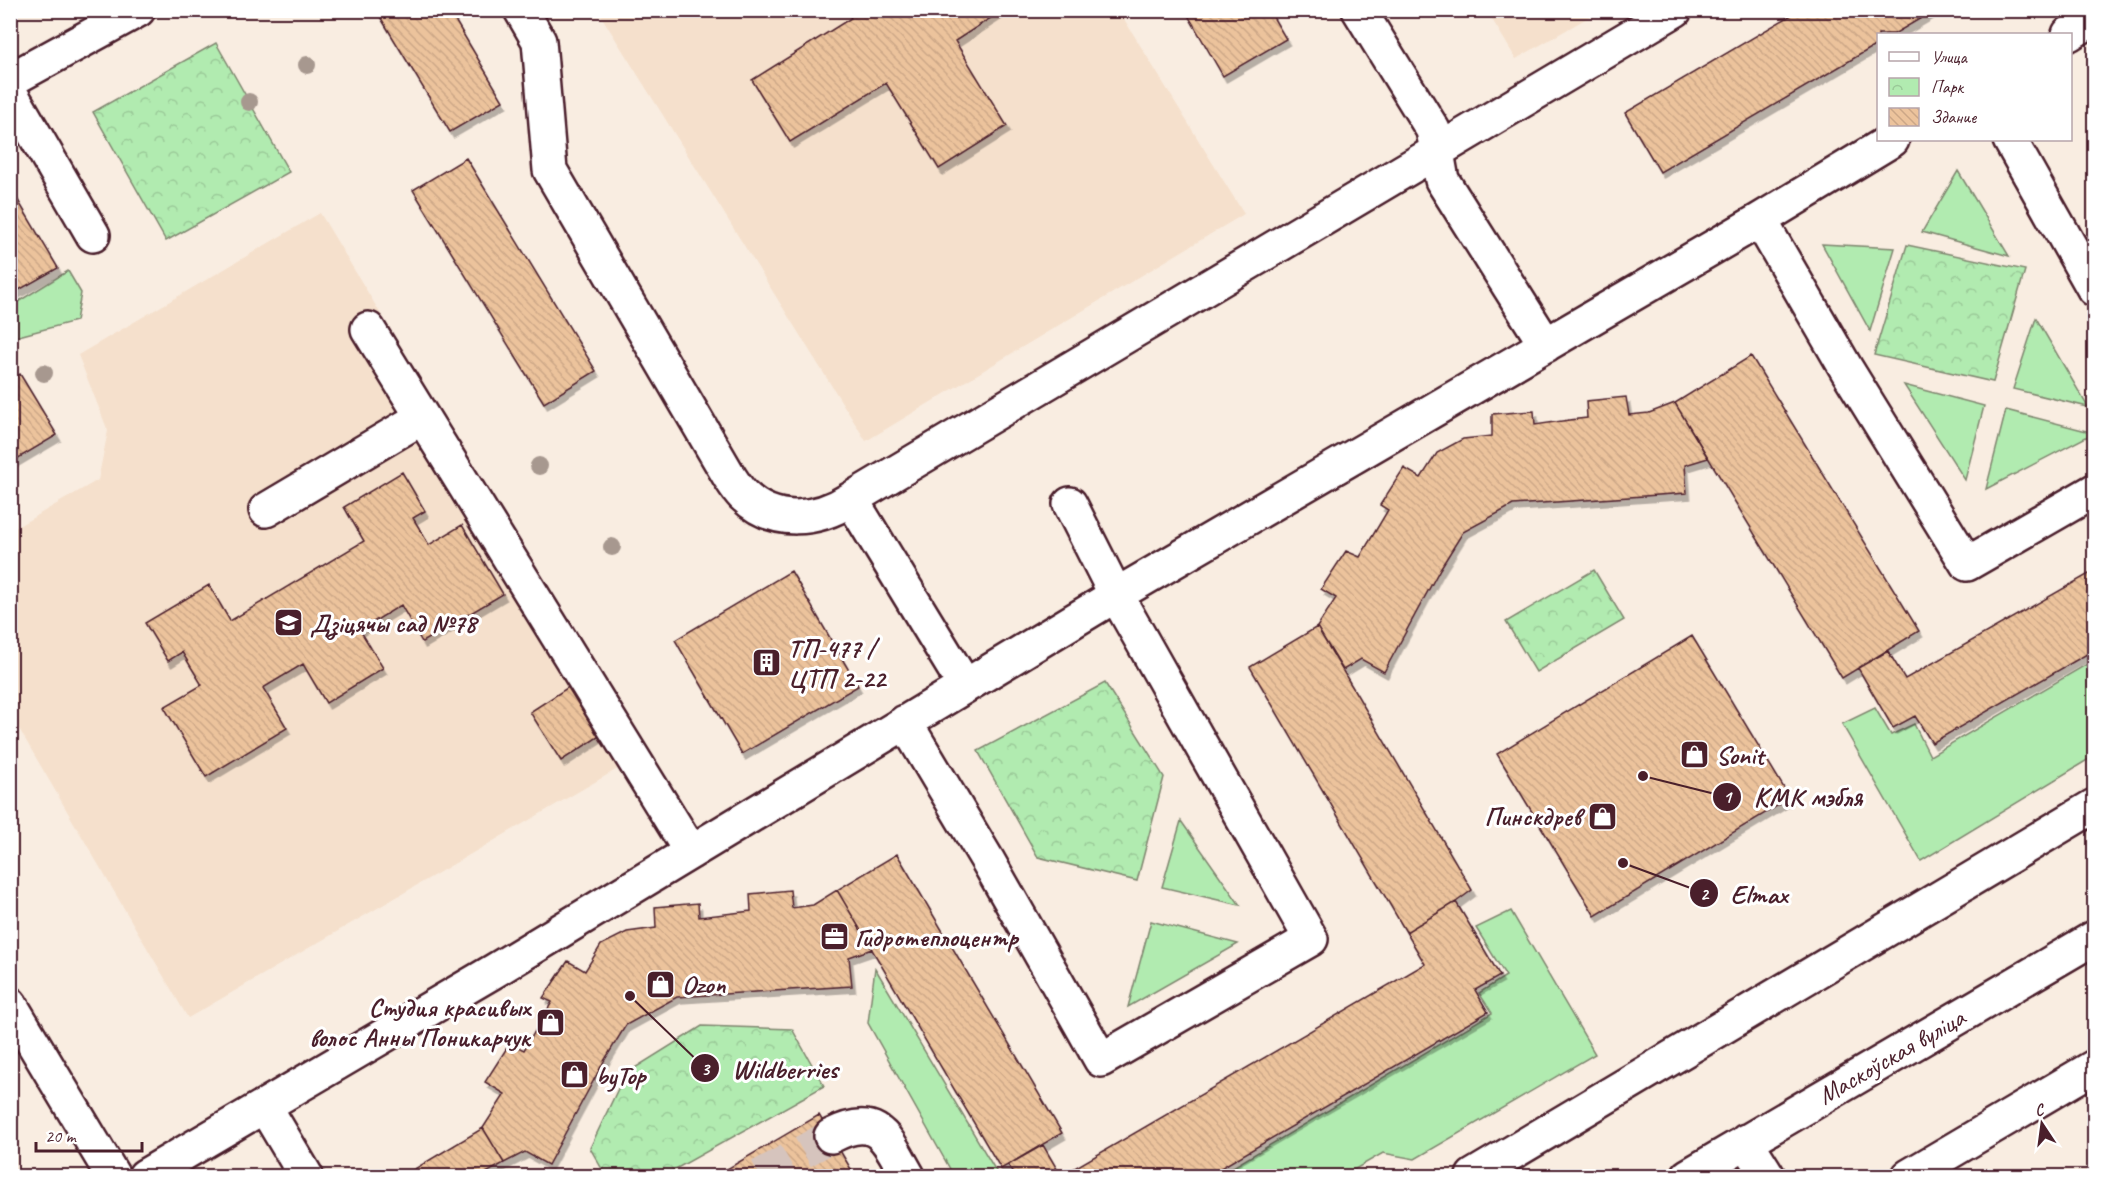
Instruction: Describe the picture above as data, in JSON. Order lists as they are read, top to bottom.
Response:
{
  "streets": {
    "main road": ["Маскоўская вуліца"]
  },
  "places": {
    "school or university": ["Дзіцячы сад №78"],
    "building": ["ТП-477 / ЦТП 2-22"],
    "shop": [
      "Sonit",
      "Пинскдрев",
      "Ozon",
      "Студия красивых волос Анны Поникарчук",
      "byTop"
    ],
    "other": ["КМК мэбля", "Elmax", "Wildberries"],
    "office": ["Гидротеплоцентр"]
  },
  "legend": ["Улица", "Парк", "Здание"],
  "scale_bar": "20 m",
  "north": "top"
}
